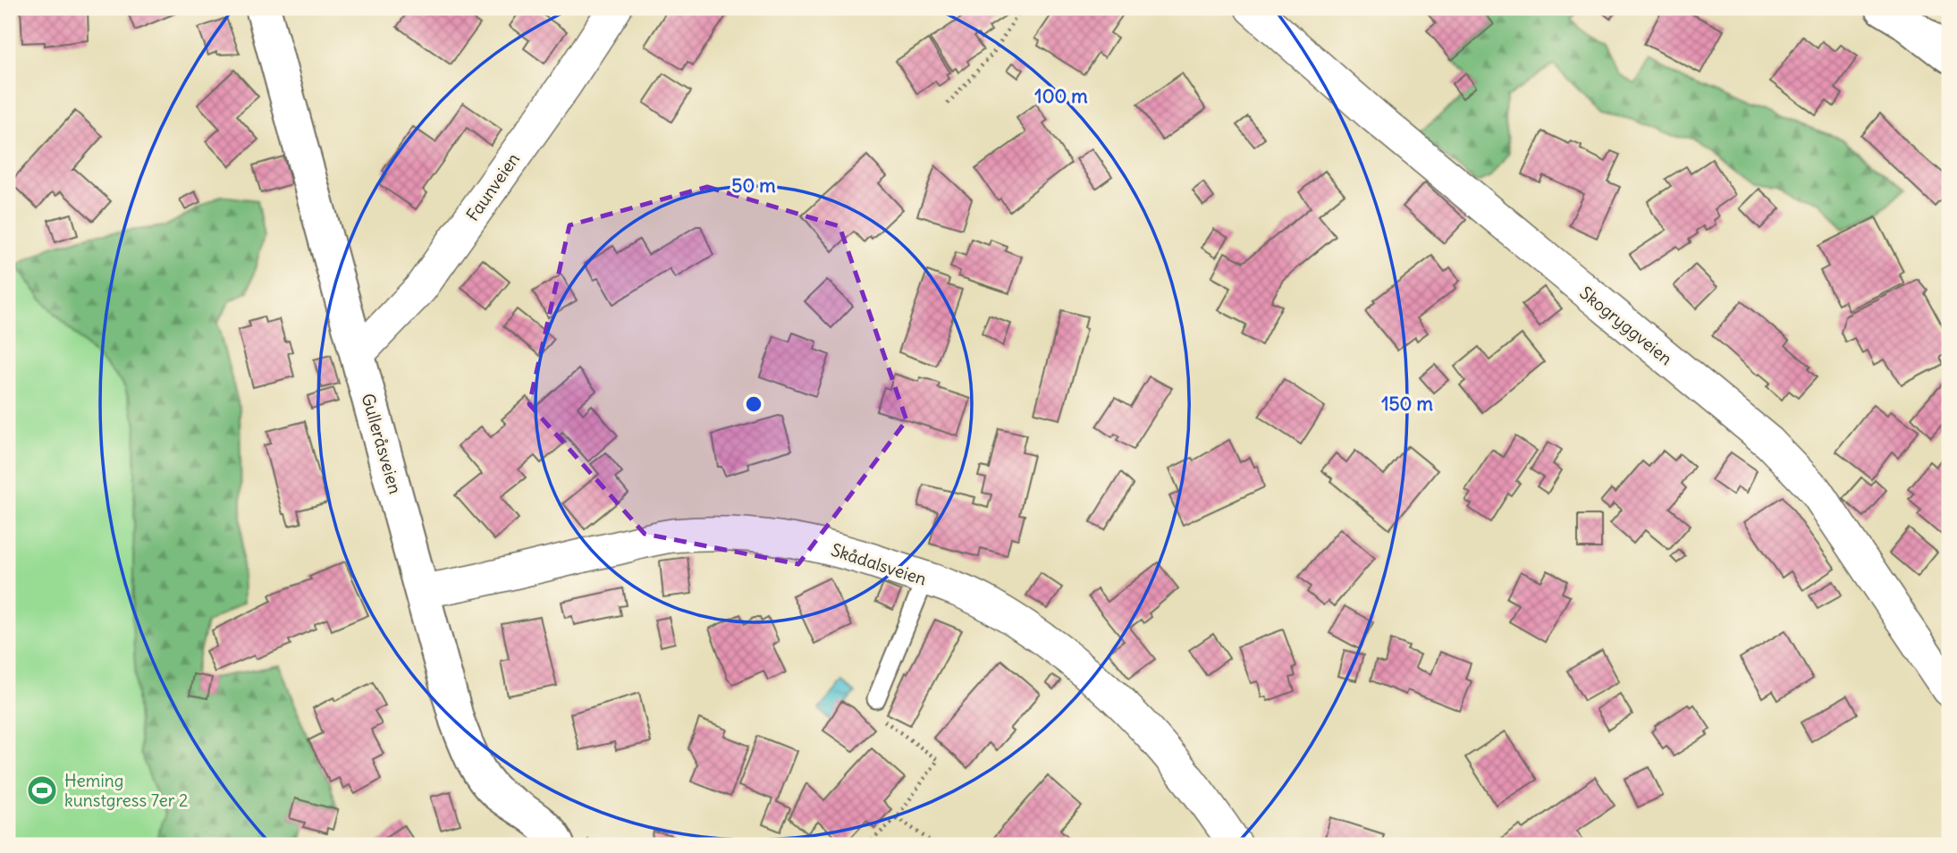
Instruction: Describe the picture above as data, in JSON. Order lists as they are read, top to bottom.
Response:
{
  "streets": {
    "street": [
      "Faunveien",
      "Skogryggveien",
      "Gulleråsveien",
      "Skådalsveien"
    ]
  },
  "crossings": [
    ["Faunveien", "Gulleråsveien"],
    ["Gulleråsveien", "Skådalsveien"]
  ],
  "places": {
    "sports": ["Heming kunstgress 7er 2"]
  },
  "rings": ["100 m", "50 m", "150 m"]
}
